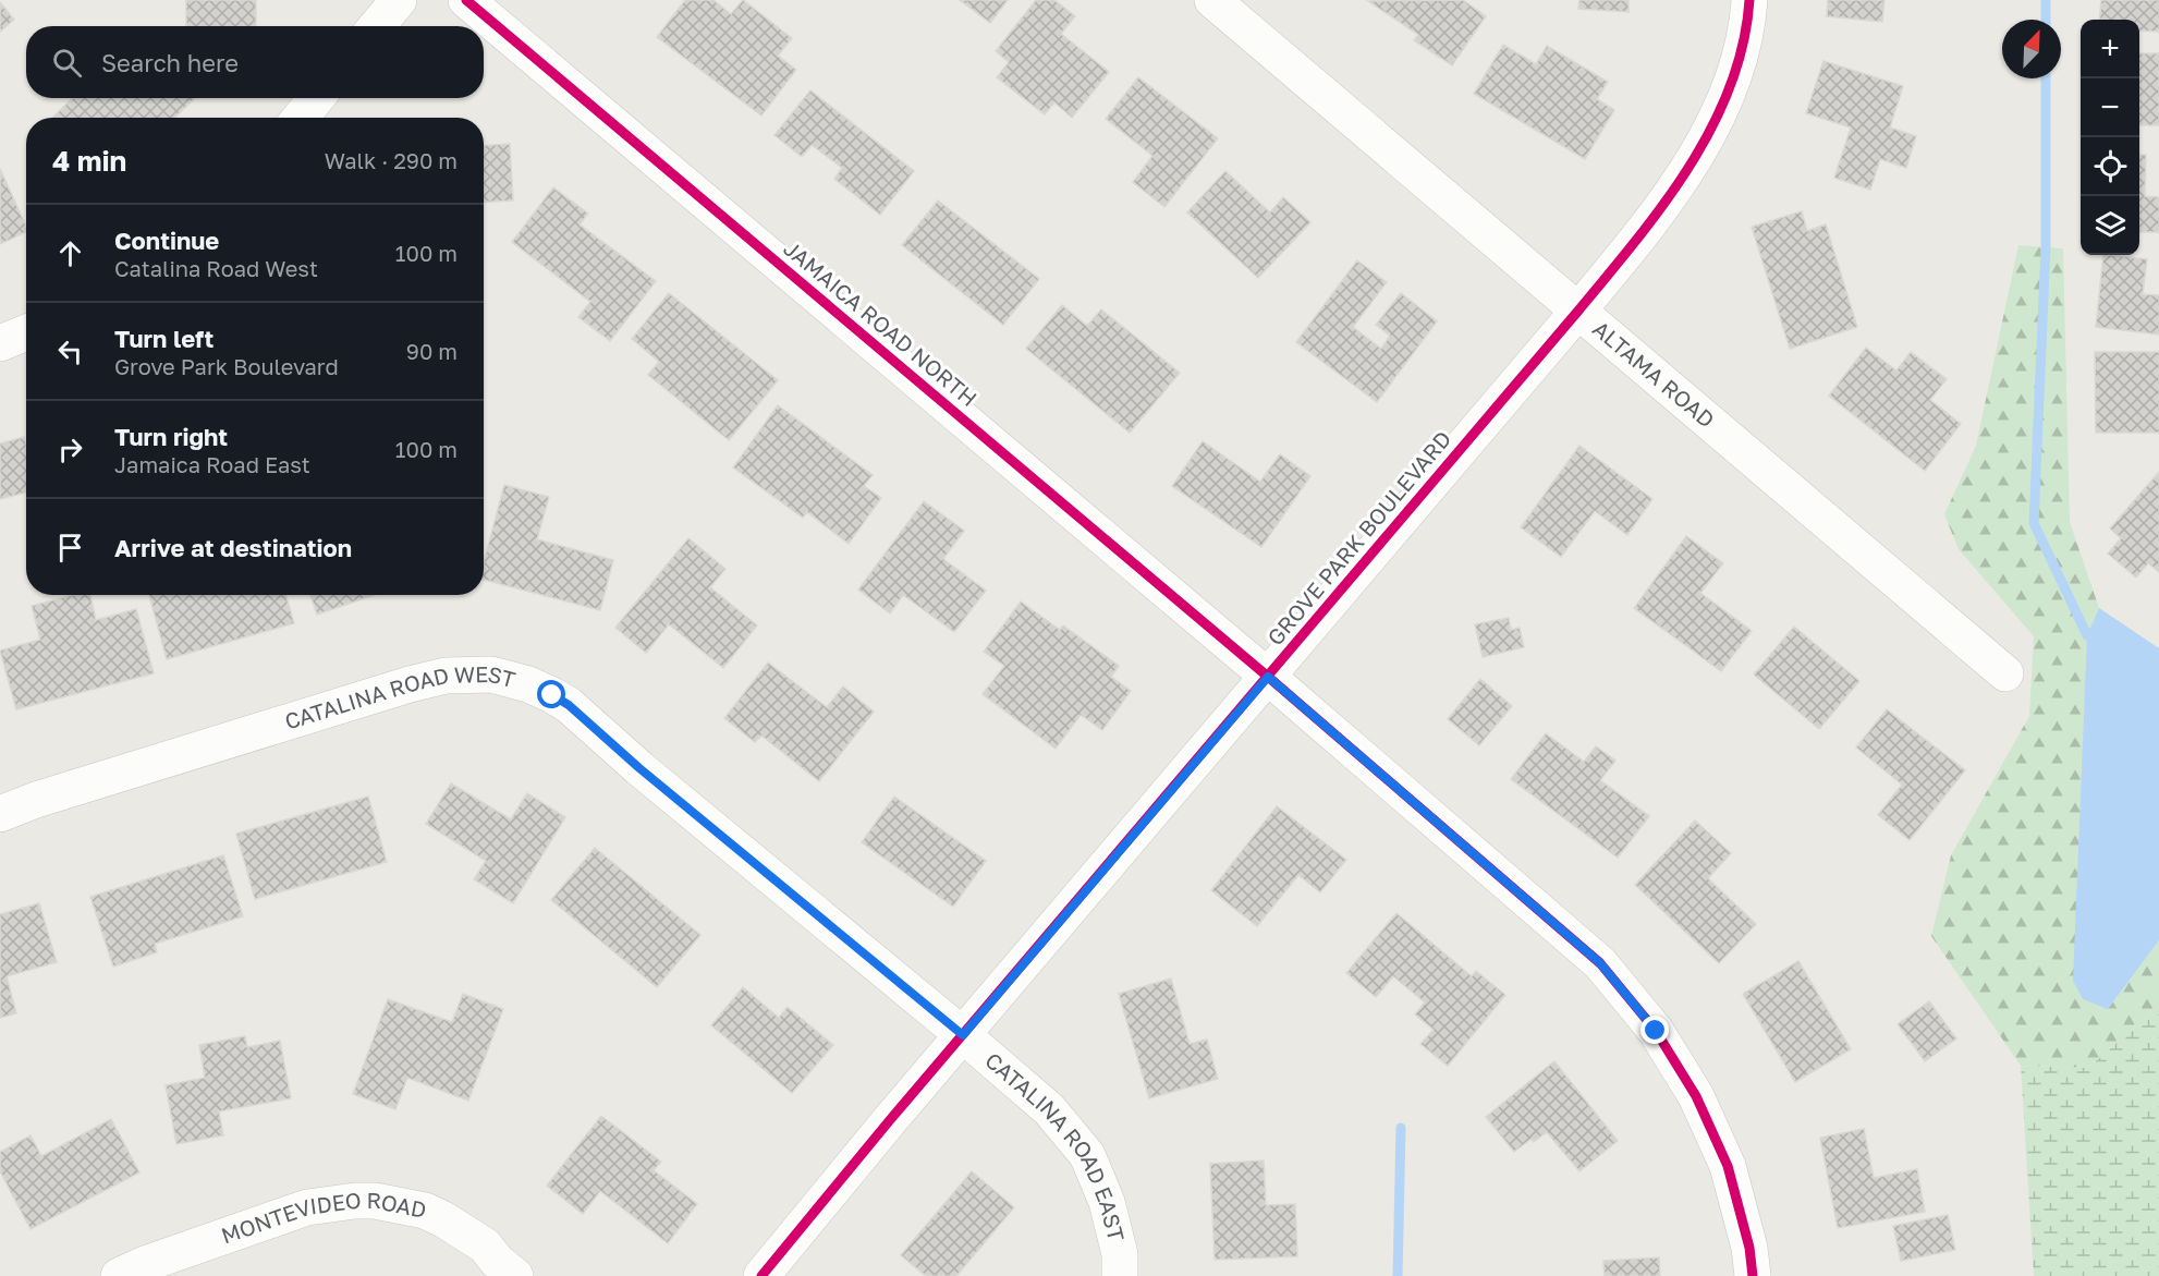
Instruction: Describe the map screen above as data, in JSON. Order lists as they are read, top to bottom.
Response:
{
  "streets": {
    "street": [
      "JAMAICA ROAD NORTH",
      "ALTAMA ROAD",
      "GROVE PARK BOULEVARD",
      "CATALINA ROAD WEST",
      "CATALINA ROAD EAST",
      "MONTEVIDEO ROAD"
    ]
  },
  "crossings": [
    ["JAMAICA ROAD NORTH", "GROVE PARK BOULEVARD"],
    ["ALTAMA ROAD", "GROVE PARK BOULEVARD"],
    ["GROVE PARK BOULEVARD", "CATALINA ROAD WEST"],
    ["GROVE PARK BOULEVARD", "CATALINA ROAD EAST"],
    ["CATALINA ROAD WEST", "CATALINA ROAD EAST"]
  ],
  "north": "top right",
  "page": {
    "map_buttons": ["+", "−"],
    "search": "Search here",
    "heading": ["4 min", "Walk · 290 m"],
    "list": [
      ["Continue", "Catalina Road West", "100 m"],
      ["Turn left", "Grove Park Boulevard", "90 m"],
      ["Turn right", "Jamaica Road East", "100 m"],
      "Arrive at destination"
    ]
  }
}
